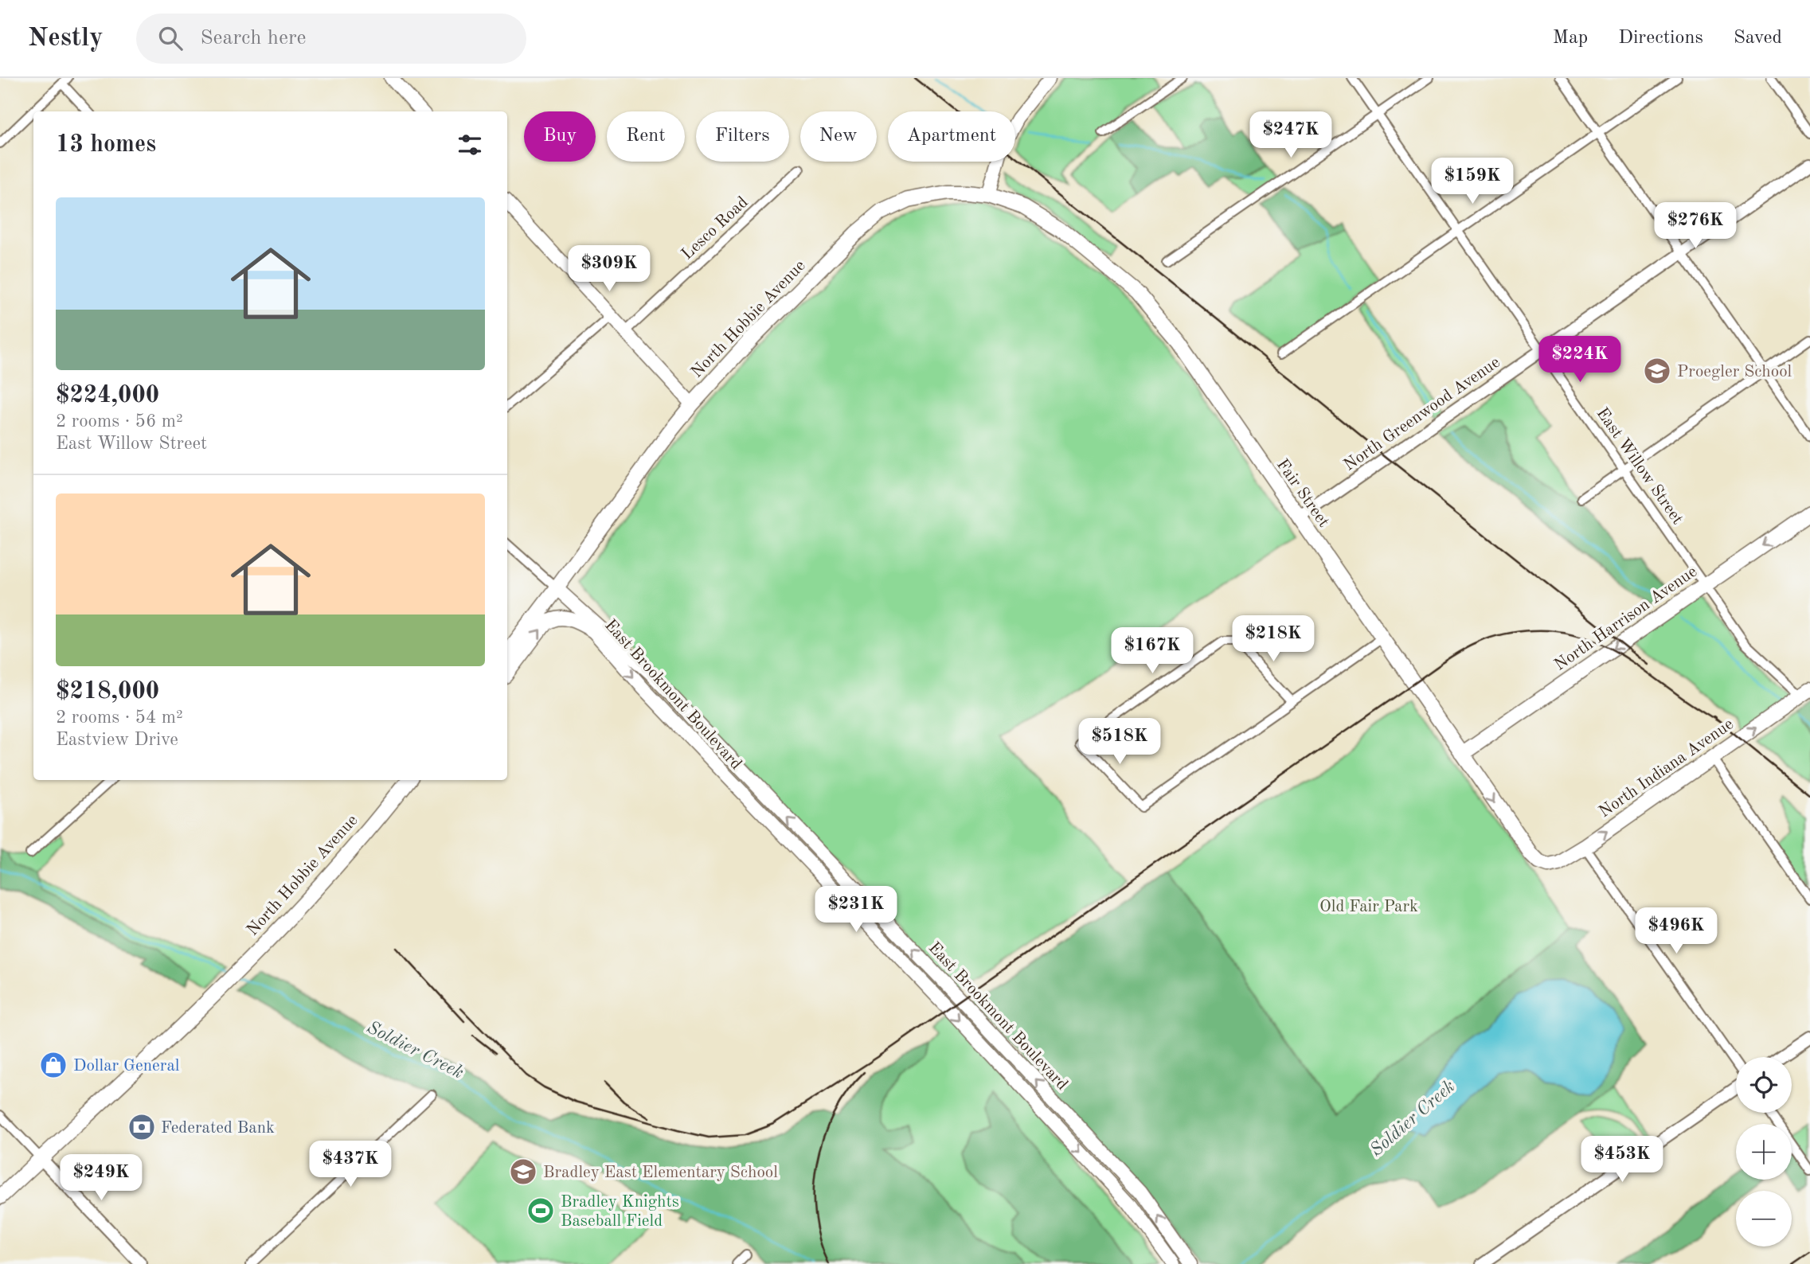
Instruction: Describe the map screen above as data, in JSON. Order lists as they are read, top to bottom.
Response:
{
  "streets": {
    "main road": [
      "North Hobbie Avenue",
      "Fair Street",
      "North Harrison Avenue",
      "East Brookmont Boulevard",
      "North Indiana Avenue"
    ],
    "street": ["Lesco Road", "North Greenwood Avenue", "East Willow Street"]
  },
  "crossings": [
    ["North Hobbie Avenue", "Fair Street"],
    ["North Hobbie Avenue", "East Brookmont Boulevard"],
    ["North Greenwood Avenue", "East Willow Street"],
    ["North Greenwood Avenue", "Fair Street"],
    ["East Willow Street", "North Harrison Avenue"],
    ["East Willow Street", "North Indiana Avenue"],
    ["Fair Street", "North Harrison Avenue"],
    ["Fair Street", "North Indiana Avenue"]
  ],
  "one_way": ["North Harrison Avenue", "North Indiana Avenue"],
  "water": ["Soldier Creek"],
  "parks": ["Old Fair Park"],
  "places": {
    "school or university": ["Proegler School", "Bradley East Elementary School"],
    "shop": ["Dollar General"],
    "bank": ["Federated Bank"],
    "sports": ["Bradley Knights Baseball Field"]
  },
  "page": {
    "header": "Nestly",
    "search": "Search here",
    "nav": ["Map", "Directions", "Saved"],
    "price": [
      "$247K",
      "$159K",
      "$276K",
      "$309K",
      "$224K",
      "$218K",
      "$167K",
      "$518K",
      "$231K",
      "$496K",
      "$453K",
      "$437K",
      "$249K"
    ],
    "chip": [
      "Buy",
      "Rent",
      "Filters",
      "New",
      "Apartment"
    ],
    "heading": "13 homes",
    "list": [
      {
        "name": "$224,000",
        "note": "2 rooms · 56 m² · East Willow Street"
      },
      {
        "name": "$218,000",
        "note": "2 rooms · 54 m² · Eastview Drive"
      }
    ],
    "map_buttons": ["+", "−"]
  }
}
